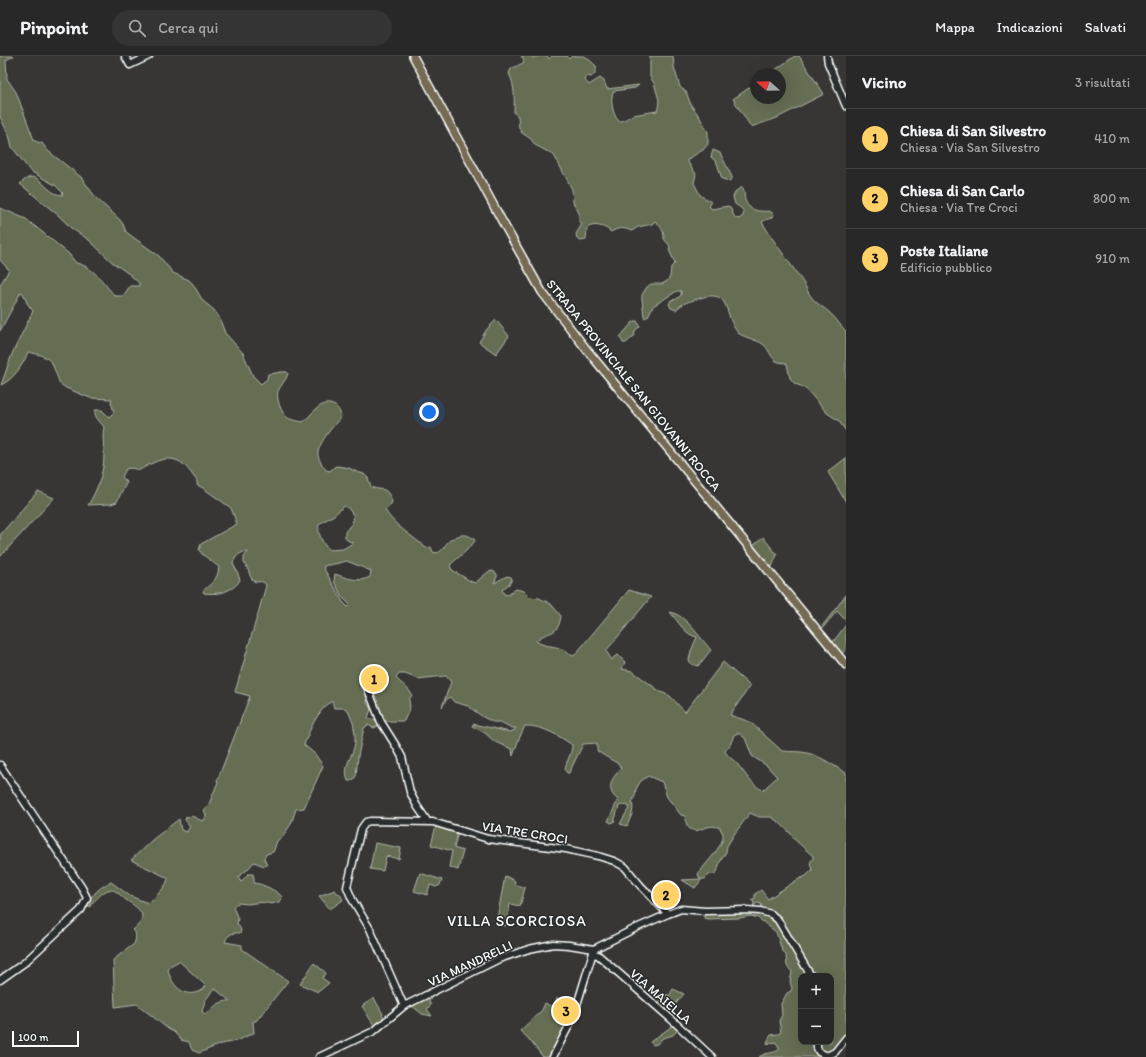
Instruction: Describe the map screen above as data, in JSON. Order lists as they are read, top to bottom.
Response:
{
  "streets": {
    "main road": ["STRADA PROVINCIALE SAN GIOVANNI ROCCA"],
    "street": ["VIA TRE CROCI", "VIA MANDRELLI", "VIA MAIELLA"]
  },
  "crossings": [
    ["VIA TRE CROCI", "VIA MANDRELLI"],
    ["VIA MANDRELLI", "VIA MAIELLA"]
  ],
  "districts": ["VILLA SCORCIOSA"],
  "scale_bar": "100 m",
  "north": "left",
  "page": {
    "header": "Pinpoint",
    "search": "Cerca qui",
    "nav": ["Mappa", "Indicazioni", "Salvati"],
    "heading": ["Vicino", "3 risultati"],
    "list": [
      {
        "mark": "1",
        "name": "Chiesa di San Silvestro",
        "note": "Chiesa · Via San Silvestro",
        "value": "410 m"
      },
      {
        "mark": "2",
        "name": "Chiesa di San Carlo",
        "note": "Chiesa · Via Tre Croci",
        "value": "800 m"
      },
      {
        "mark": "3",
        "name": "Poste Italiane",
        "note": "Edificio pubblico",
        "value": "910 m"
      }
    ],
    "pins": ["1", "2", "3"],
    "map_buttons": ["+", "−"],
    "scale": "100 m"
  }
}
